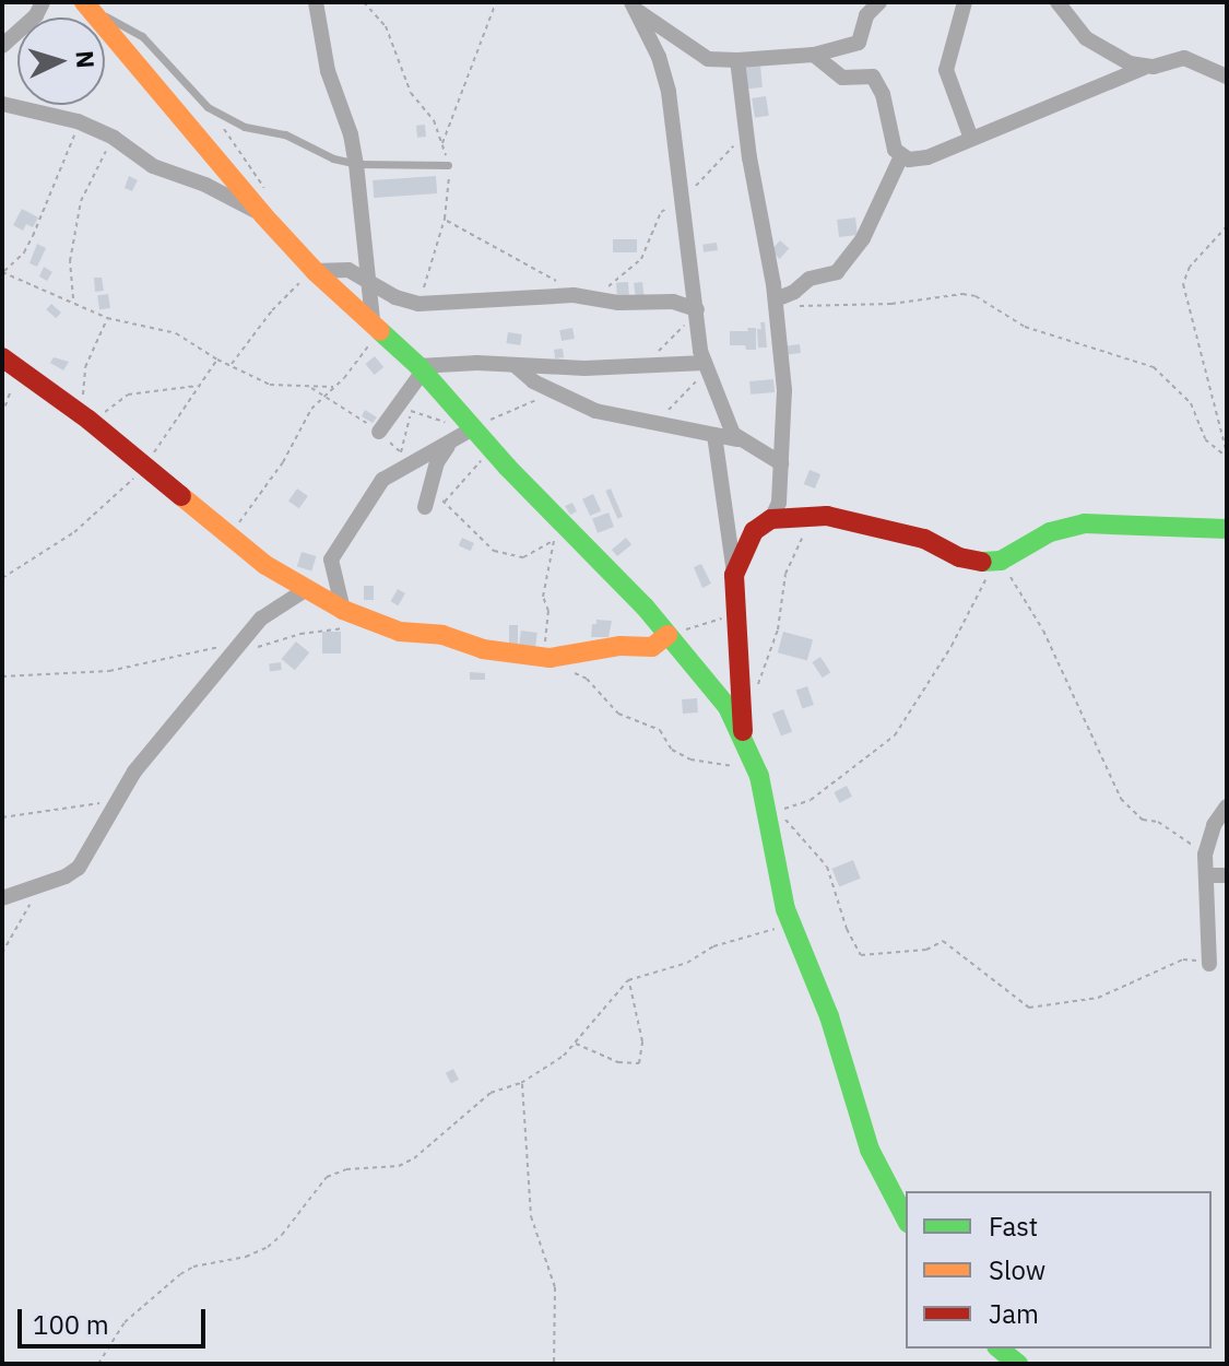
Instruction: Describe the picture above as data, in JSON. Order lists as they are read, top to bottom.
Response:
{
  "legend": ["Fast", "Slow", "Jam"],
  "scale_bar": "100 m",
  "north": "right"
}
